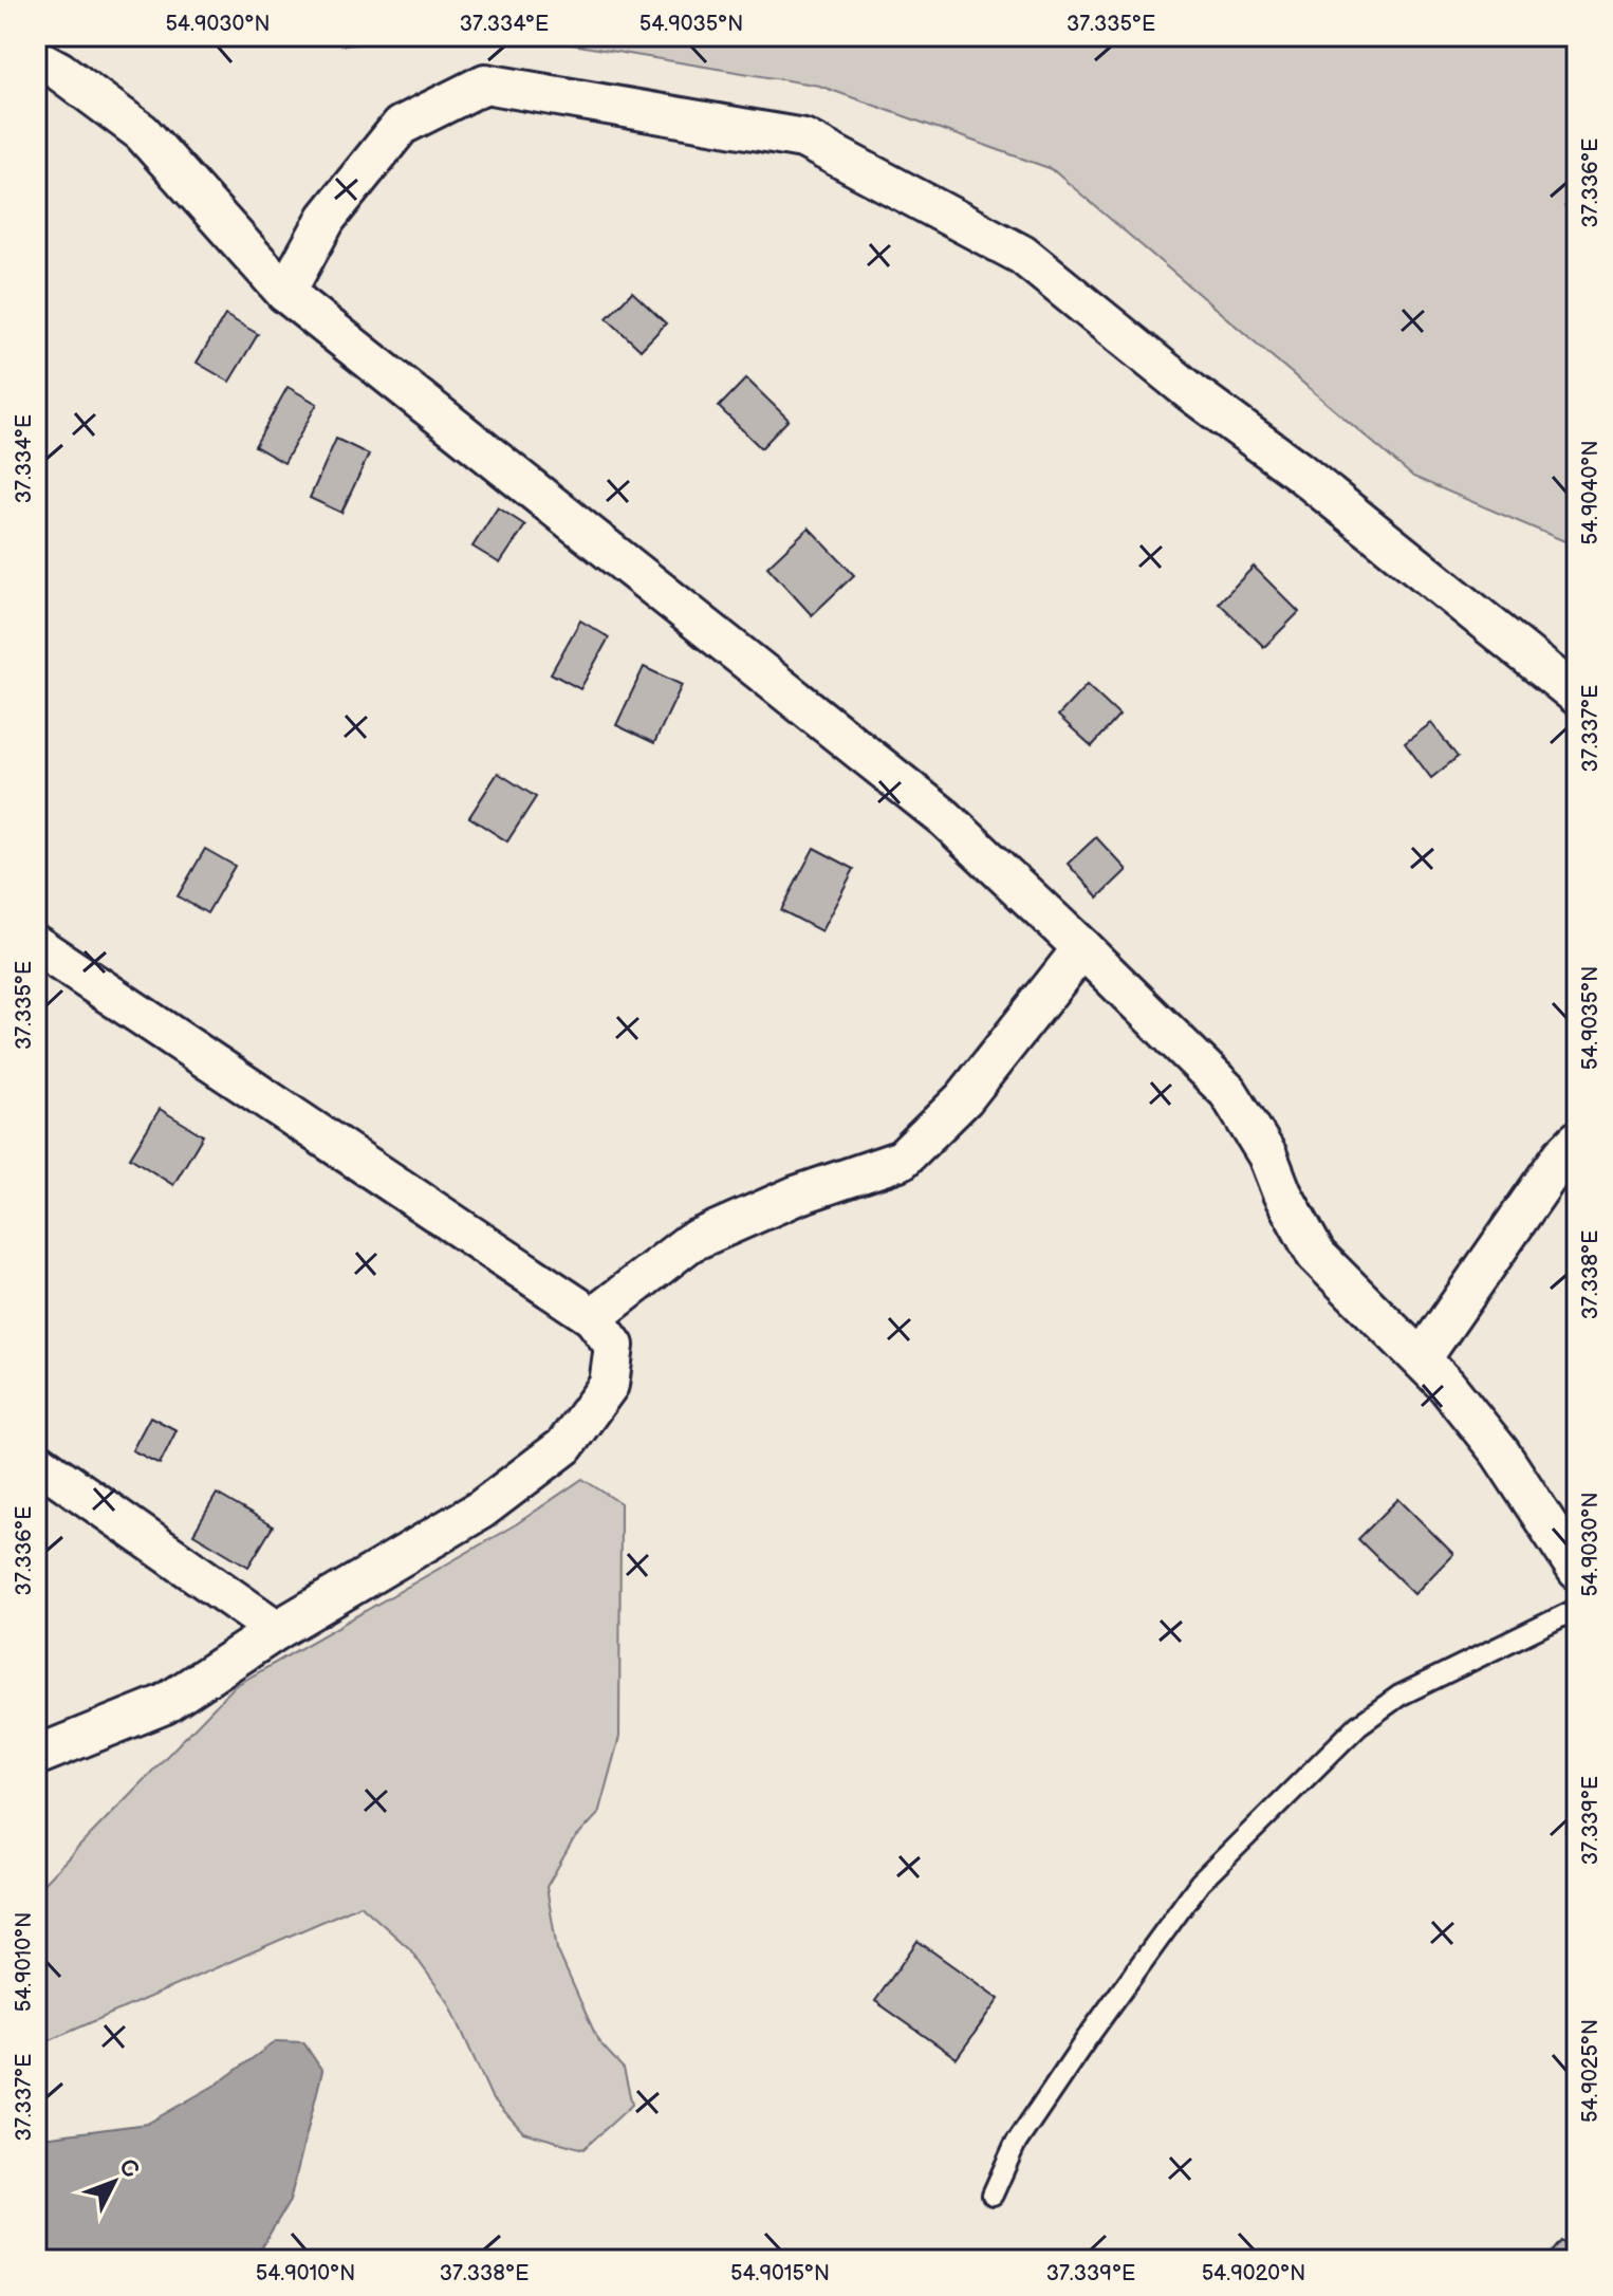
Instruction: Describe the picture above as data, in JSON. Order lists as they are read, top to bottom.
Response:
{
  "north": "top right",
  "coordinates": [
    "54.9030°N",
    "37.334°E",
    "54.9035°N",
    "37.335°E",
    "37.336°E",
    "54.9040°N",
    "37.337°E",
    "37.338°E",
    "37.339°E",
    "54.9010°N",
    "54.9025°N",
    "54.9015°N",
    "54.9020°N"
  ]
}
